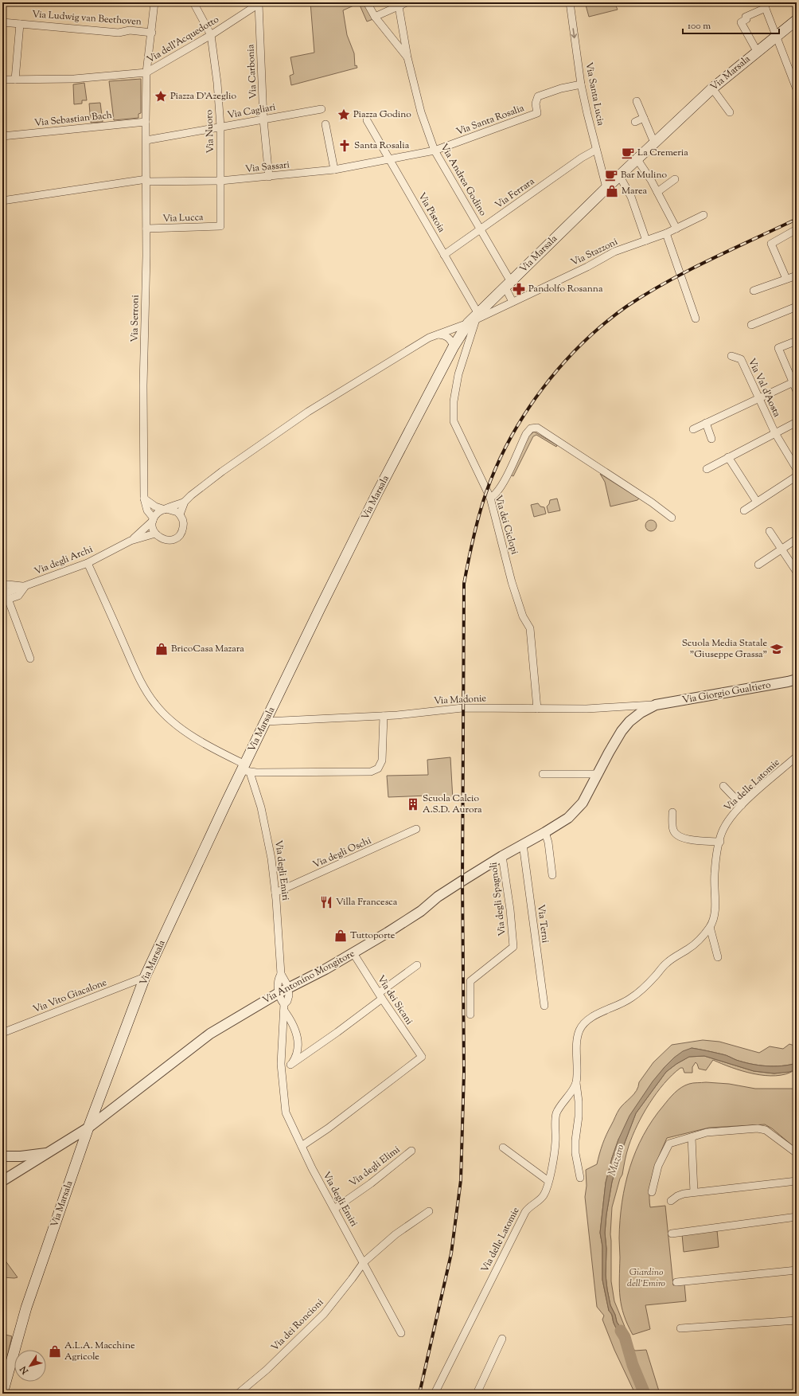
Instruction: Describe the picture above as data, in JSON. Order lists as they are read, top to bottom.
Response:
{
  "streets": {
    "main road": ["Via Marsala"],
    "street": [
      "Via Ludwig van Beethoven",
      "Via dell'Acquedotto",
      "Via Carbonia",
      "Via Santa Lucia",
      "Via Cagliari",
      "Via Sebastian Bach",
      "Via Santa Rosalia",
      "Via Nuoro",
      "Via Sassari",
      "Via Andrea Godino",
      "Via Ferrara",
      "Via Pistoia",
      "Via Lucca",
      "Via Stazzoni",
      "Via Serroni",
      "Via Val d'Aosta",
      "Via dei Ciclopi",
      "Via degli Archi",
      "Via Giorgio Gualtiero",
      "Via Madonie",
      "Via delle Latomie",
      "Via degli Oschi",
      "Via degli Emiri",
      "Via degli Spagnoli",
      "Via Terni",
      "Via Antonino Mongitore",
      "Via Vito Giacalone",
      "Via dei Sicani",
      "Via degli Elimi",
      "Via dei Roncioni"
    ]
  },
  "crossings": [
    ["Via dell'Acquedotto", "Via Carbonia"],
    ["Via dell'Acquedotto", "Via Nuoro"],
    ["Via Carbonia", "Via Cagliari"],
    ["Via Carbonia", "Via Sassari"],
    ["Via Marsala", "Via Santa Lucia"],
    ["Via Marsala", "Via Andrea Godino"],
    ["Via Marsala", "Via Pistoia"],
    ["Via Marsala", "Via Stazzoni"],
    ["Via Marsala", "Via dei Ciclopi"],
    ["Via Marsala", "Via Madonie"],
    ["Via Marsala", "Via degli Emiri"],
    ["Via Marsala", "Via Antonino Mongitore"],
    ["Via Marsala", "Via Vito Giacalone"],
    ["Via Santa Lucia", "Via Santa Rosalia"],
    ["Via Santa Lucia", "Via Ferrara"],
    ["Via Cagliari", "Via Nuoro"],
    ["Via Cagliari", "Via Serroni"],
    ["Via Santa Rosalia", "Via Sassari"],
    ["Via Santa Rosalia", "Via Andrea Godino"],
    ["Via Santa Rosalia", "Via Pistoia"],
    ["Via Nuoro", "Via Sassari"],
    ["Via Nuoro", "Via Lucca"],
    ["Via Sassari", "Via Pistoia"],
    ["Via Sassari", "Via Serroni"],
    ["Via Andrea Godino", "Via Ferrara"],
    ["Via Ferrara", "Via Pistoia"],
    ["Via Pistoia", "Via Stazzoni"],
    ["Via Pistoia", "Via dei Ciclopi"],
    ["Via Lucca", "Via Serroni"],
    ["Via Stazzoni", "Via dei Ciclopi"],
    ["Via Serroni", "Via degli Archi"],
    ["Via dei Ciclopi", "Via Madonie"],
    ["Via Giorgio Gualtiero", "Via Madonie"],
    ["Via Giorgio Gualtiero", "Via Antonino Mongitore"],
    ["Via degli Oschi", "Via degli Emiri"],
    ["Via degli Emiri", "Via Antonino Mongitore"],
    ["Via degli Emiri", "Via dei Sicani"],
    ["Via degli Emiri", "Via degli Elimi"],
    ["Via degli Emiri", "Via dei Roncioni"],
    ["Via degli Spagnoli", "Via Antonino Mongitore"],
    ["Via Terni", "Via Antonino Mongitore"],
    ["Via Antonino Mongitore", "Via dei Sicani"]
  ],
  "one_way": ["Via Santa Lucia"],
  "water": ["Mazaro"],
  "parks": ["Giardino dell'Emiro"],
  "places": {
    "place": ["Piazza D'Azeglio", "Piazza Godino"],
    "church": ["Santa Rosalia"],
    "cafe": ["La Cremeria", "Bar Mulino"],
    "shop": [
      "Marea",
      "BricoCasa Mazara",
      "Tuttoporte",
      "A.L.A. Macchine Agricole"
    ],
    "pharmacy": ["Pandolfo Rosanna"],
    "school or university": ["Scuola Media Statale \"Giuseppe Grassa\""],
    "building": ["Scuola Calcio A.S.D. Aurora"],
    "restaurant": ["Villa Francesca"]
  },
  "scale_bar": "100 m",
  "north": "bottom left"
}
